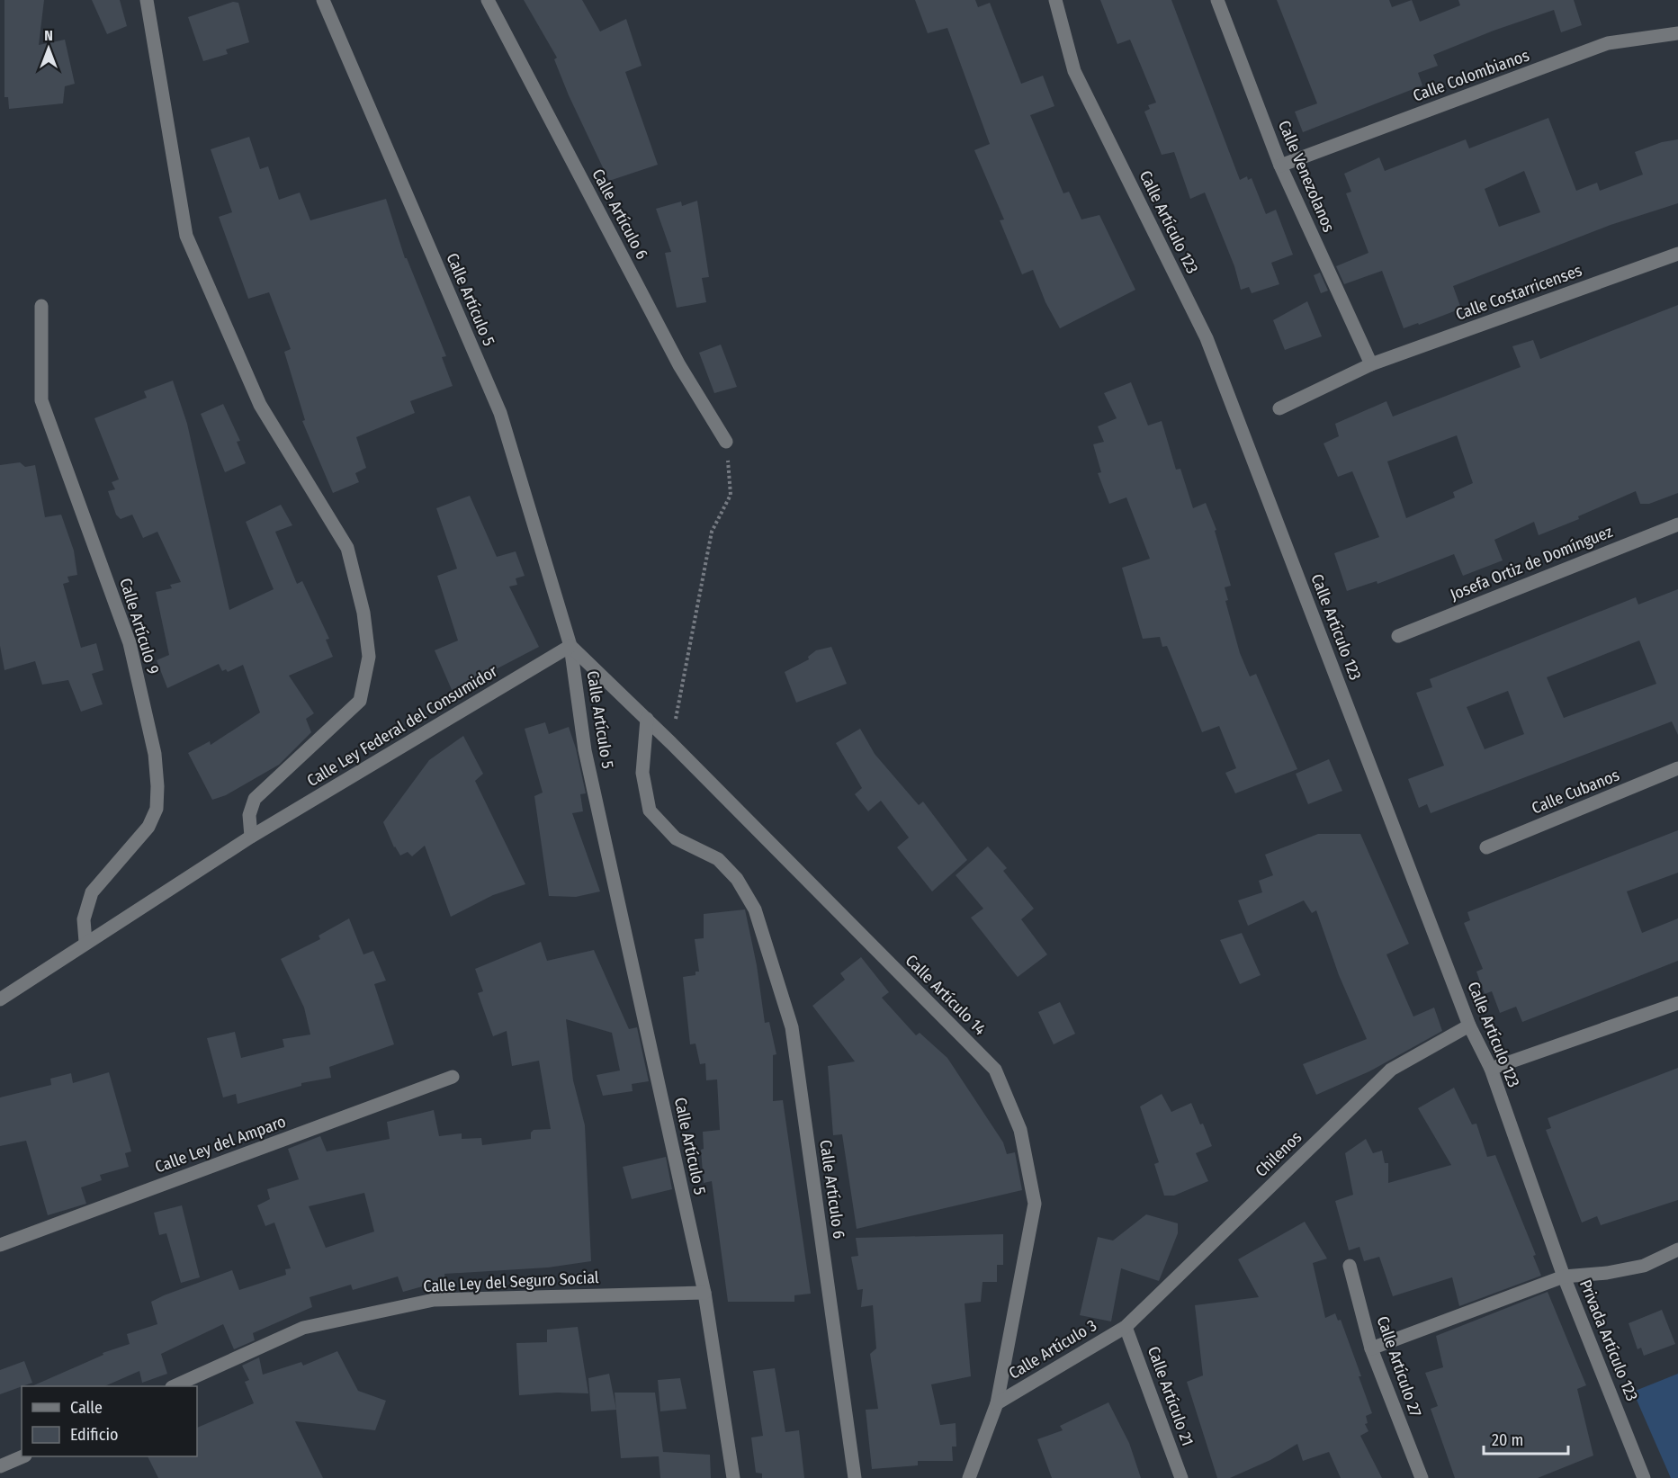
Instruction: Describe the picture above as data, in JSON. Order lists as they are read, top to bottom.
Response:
{
  "streets": {
    "street": [
      "Calle Colombianos",
      "Calle Venezolanos",
      "Calle Artículo 6",
      "Calle Artículo 123",
      "Calle Costarricenses",
      "Calle Artículo 5",
      "Josefa Ortiz de Domínguez",
      "Calle Artículo 9",
      "Calle Ley Federal del Consumidor",
      "Calle Cubanos",
      "Calle Artículo 14",
      "Calle Ley del Amparo",
      "Chilenos",
      "Calle Ley del Seguro Social",
      "Privada Artículo 123",
      "Calle Artículo 3",
      "Calle Artículo 27",
      "Calle Artículo 21"
    ]
  },
  "crossings": [
    ["Calle Colombianos", "Calle Venezolanos"],
    ["Calle Venezolanos", "Calle Costarricenses"],
    ["Calle Artículo 6", "Calle Artículo 14"],
    ["Calle Artículo 123", "Chilenos"],
    ["Calle Artículo 123", "Privada Artículo 123"],
    ["Calle Artículo 5", "Calle Ley Federal del Consumidor"],
    ["Calle Artículo 5", "Calle Artículo 14"],
    ["Calle Artículo 5", "Calle Ley del Seguro Social"],
    ["Calle Artículo 9", "Calle Ley Federal del Consumidor"],
    ["Calle Ley Federal del Consumidor", "Calle Artículo 14"],
    ["Calle Artículo 14", "Calle Artículo 3"],
    ["Chilenos", "Calle Artículo 3"],
    ["Chilenos", "Calle Artículo 21"],
    ["Calle Artículo 3", "Calle Artículo 21"]
  ],
  "legend": ["Calle", "Edificio"],
  "scale_bar": "20 m",
  "north": "top"
}
